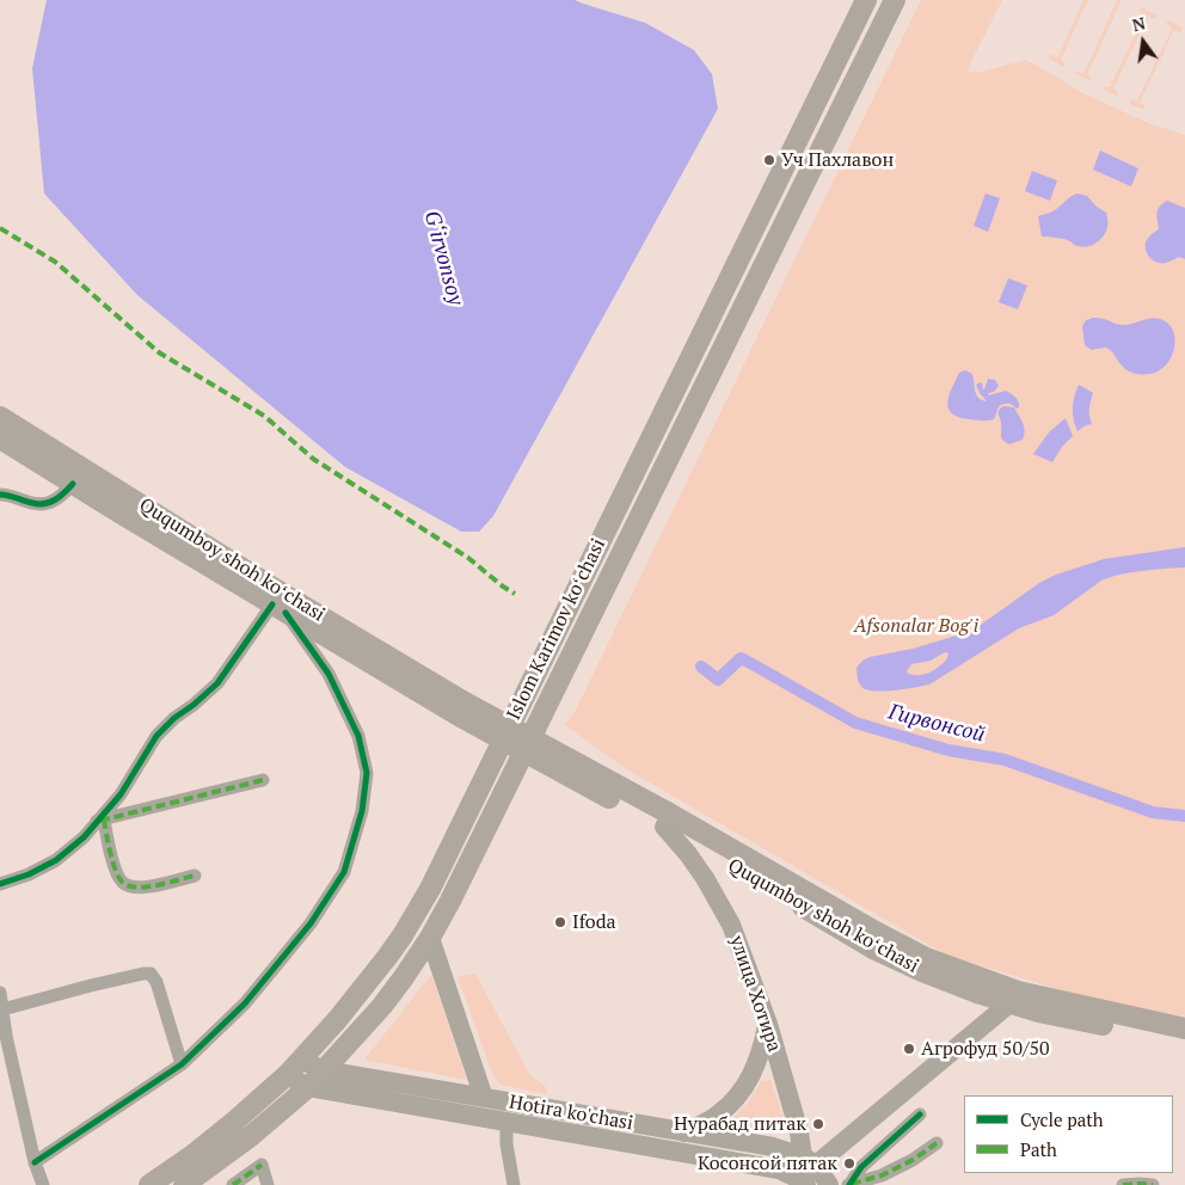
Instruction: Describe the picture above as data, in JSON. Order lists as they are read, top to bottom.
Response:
{
  "streets": {
    "main road": [
      "Ququmboy shoh koʻchasi",
      "Islom Karimov koʻchasi",
      "улица Хотира",
      "Hotira ko'chasi"
    ]
  },
  "crossings": [
    ["Ququmboy shoh koʻchasi", "улица Хотира"],
    ["Islom Karimov koʻchasi", "Hotira ko'chasi"],
    ["улица Хотира", "Hotira ko'chasi"]
  ],
  "water": ["G‘irvonsoy", "Гирвонсой"],
  "parks": ["Afsonalar Bog'i"],
  "places": [
    "Уч Пахлавон",
    "Ifoda",
    "Агрофуд 50/50",
    "Нурабад питак",
    "Косонсой пятак"
  ],
  "legend": ["Cycle path", "Path"],
  "north": "top"
}
